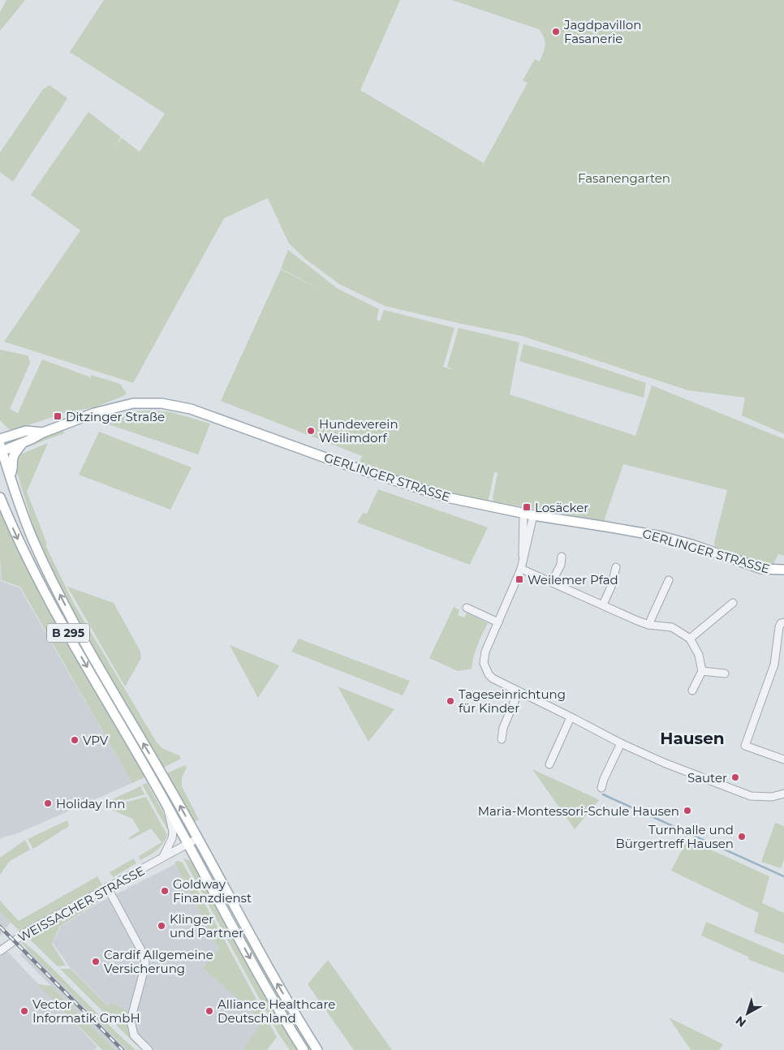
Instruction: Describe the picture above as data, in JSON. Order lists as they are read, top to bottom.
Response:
{
  "streets": {
    "main road": ["GERLINGER STRASSE", "B 295"],
    "street": ["WEISSACHER STRASSE"]
  },
  "crossings": [
    ["GERLINGER STRASSE", "B 295"],
    ["B 295", "WEISSACHER STRASSE"]
  ],
  "districts": ["Hausen"],
  "parks": ["Fasanengarten"],
  "places": {
    "other": [
      "Jagdpavillon Fasanerie",
      "Hundeverein Weilimdorf",
      "Tageseinrichtung für Kinder",
      "VPV",
      "Sauter",
      "Holiday Inn",
      "Maria-Montessori-Schule Hausen",
      "Turnhalle und Bürgertreff Hausen",
      "Goldway Finanzdienst",
      "Klinger und Partner",
      "Cardif Allgemeine Versicherung",
      "Vector Informatik GmbH",
      "Alliance Healthcare Deutschland"
    ],
    "transit": ["Ditzinger Straße", "Losäcker", "Weilemer Pfad"]
  },
  "north": "bottom left"
}
